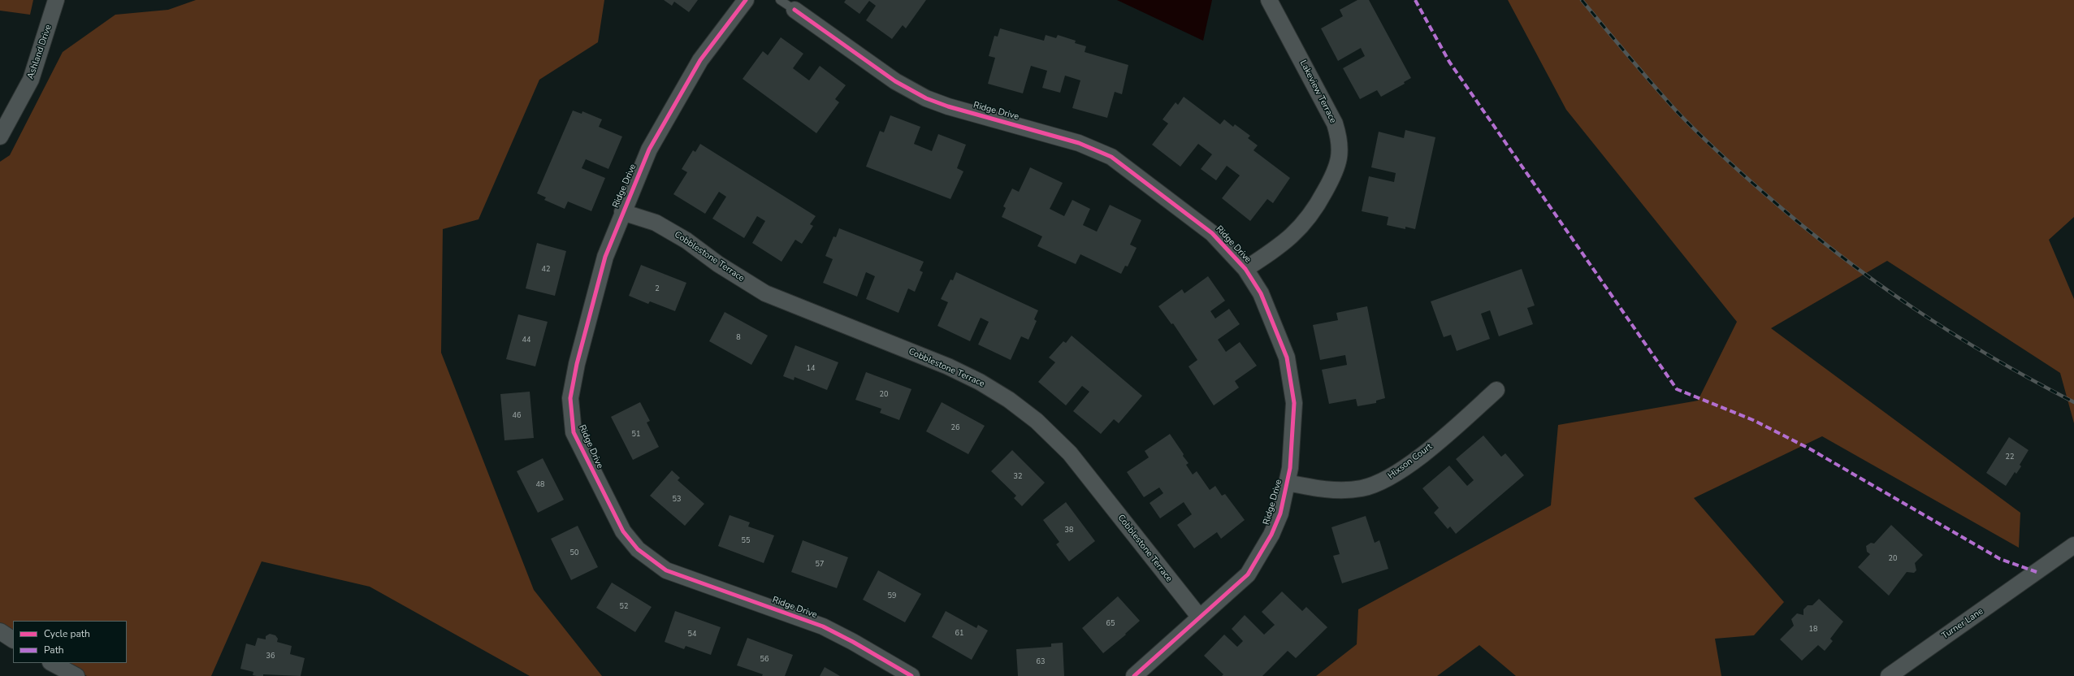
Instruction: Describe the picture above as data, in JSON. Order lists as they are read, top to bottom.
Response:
{
  "streets": {
    "street": [
      "Ashland Drive",
      "Lakeview Terrace",
      "Ridge Drive",
      "Cobblestone Terrace",
      "Hixson Court",
      "Turner Lane"
    ]
  },
  "crossings": [
    ["Lakeview Terrace", "Ridge Drive"],
    ["Ridge Drive", "Cobblestone Terrace"],
    ["Ridge Drive", "Hixson Court"]
  ],
  "house_numbers": [
    "42",
    "2",
    "8",
    "44",
    "14",
    "20",
    "46",
    "26",
    "51",
    "22",
    "32",
    "48",
    "53",
    "38",
    "55",
    "50",
    "20",
    "57",
    "59",
    "52",
    "65",
    "18",
    "61",
    "54",
    "36",
    "56",
    "63"
  ],
  "legend": ["Cycle path", "Path"]
}
